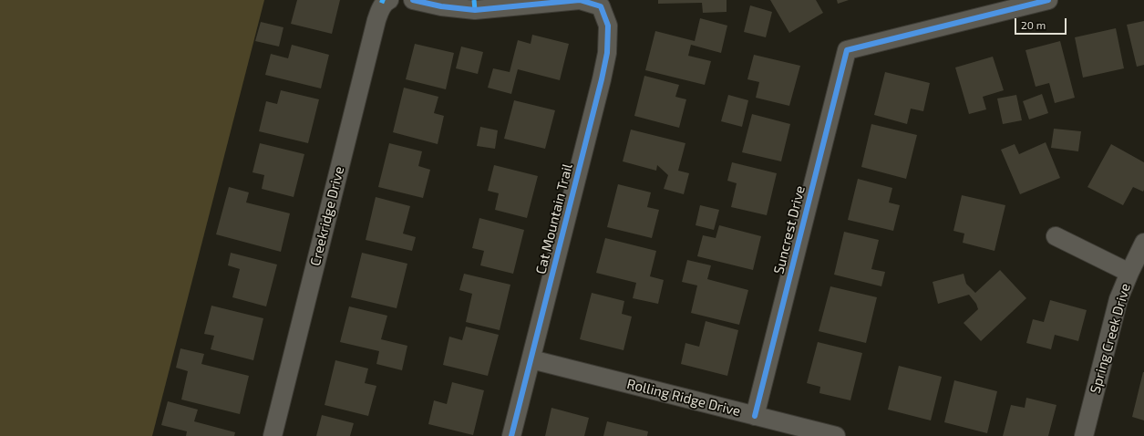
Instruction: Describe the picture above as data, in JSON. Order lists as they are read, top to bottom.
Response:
{
  "streets": {
    "street": [
      "Creekridge Drive",
      "Cat Mountain Trail",
      "Suncrest Drive",
      "Spring Creek Drive",
      "Rolling Ridge Drive"
    ]
  },
  "crossings": [
    ["Cat Mountain Trail", "Rolling Ridge Drive"],
    ["Suncrest Drive", "Rolling Ridge Drive"]
  ],
  "scale_bar": "20 m"
}
